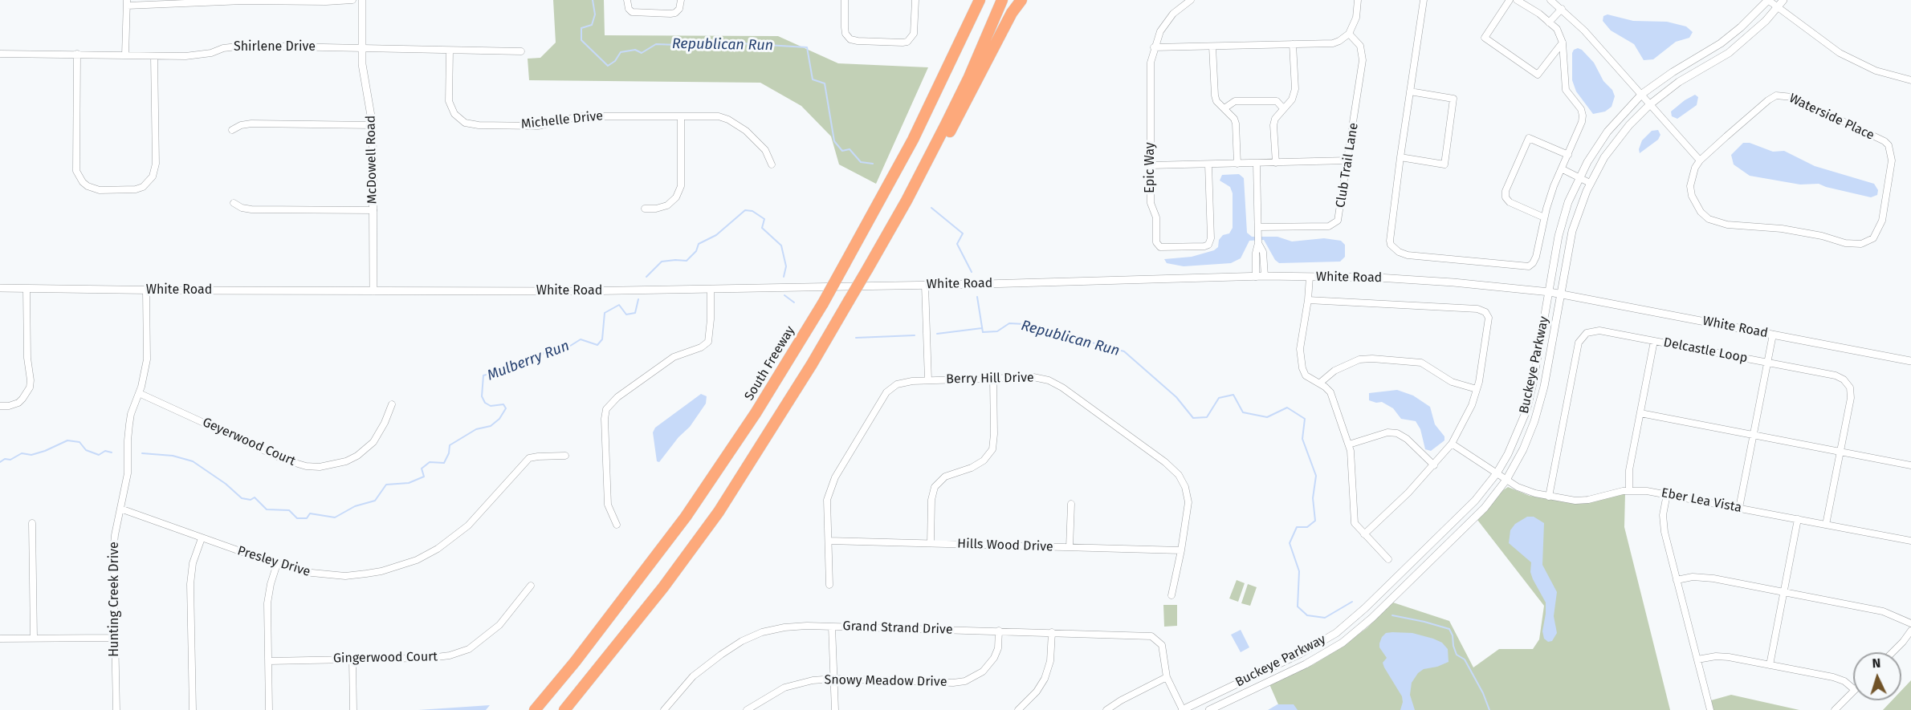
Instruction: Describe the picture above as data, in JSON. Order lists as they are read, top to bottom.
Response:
{
  "streets": {
    "highway": ["South Freeway"],
    "street": [
      "Shirlene Drive",
      "Waterside Place",
      "Michelle Drive",
      "McDowell Road",
      "Club Trail Lane",
      "Epic Way",
      "White Road",
      "Delcastle Loop",
      "Buckeye Parkway",
      "Berry Hill Drive",
      "Geyerwood Court",
      "Eber Lea Vista",
      "Hills Wood Drive",
      "Presley Drive",
      "Hunting Creek Drive",
      "Grand Strand Drive",
      "Gingerwood Court",
      "Snowy Meadow Drive"
    ]
  },
  "crossings": [
    ["Shirlene Drive", "Michelle Drive"],
    ["Shirlene Drive", "McDowell Road"],
    ["McDowell Road", "White Road"],
    ["White Road", "Buckeye Parkway"],
    ["White Road", "Hunting Creek Drive"],
    ["Delcastle Loop", "Eber Lea Vista"],
    ["Buckeye Parkway", "Eber Lea Vista"],
    ["Berry Hill Drive", "Hills Wood Drive"],
    ["Geyerwood Court", "Hunting Creek Drive"],
    ["Presley Drive", "Hunting Creek Drive"],
    ["Grand Strand Drive", "Snowy Meadow Drive"]
  ],
  "water": ["Republican Run", "Mulberry Run"],
  "north": "top"
}
